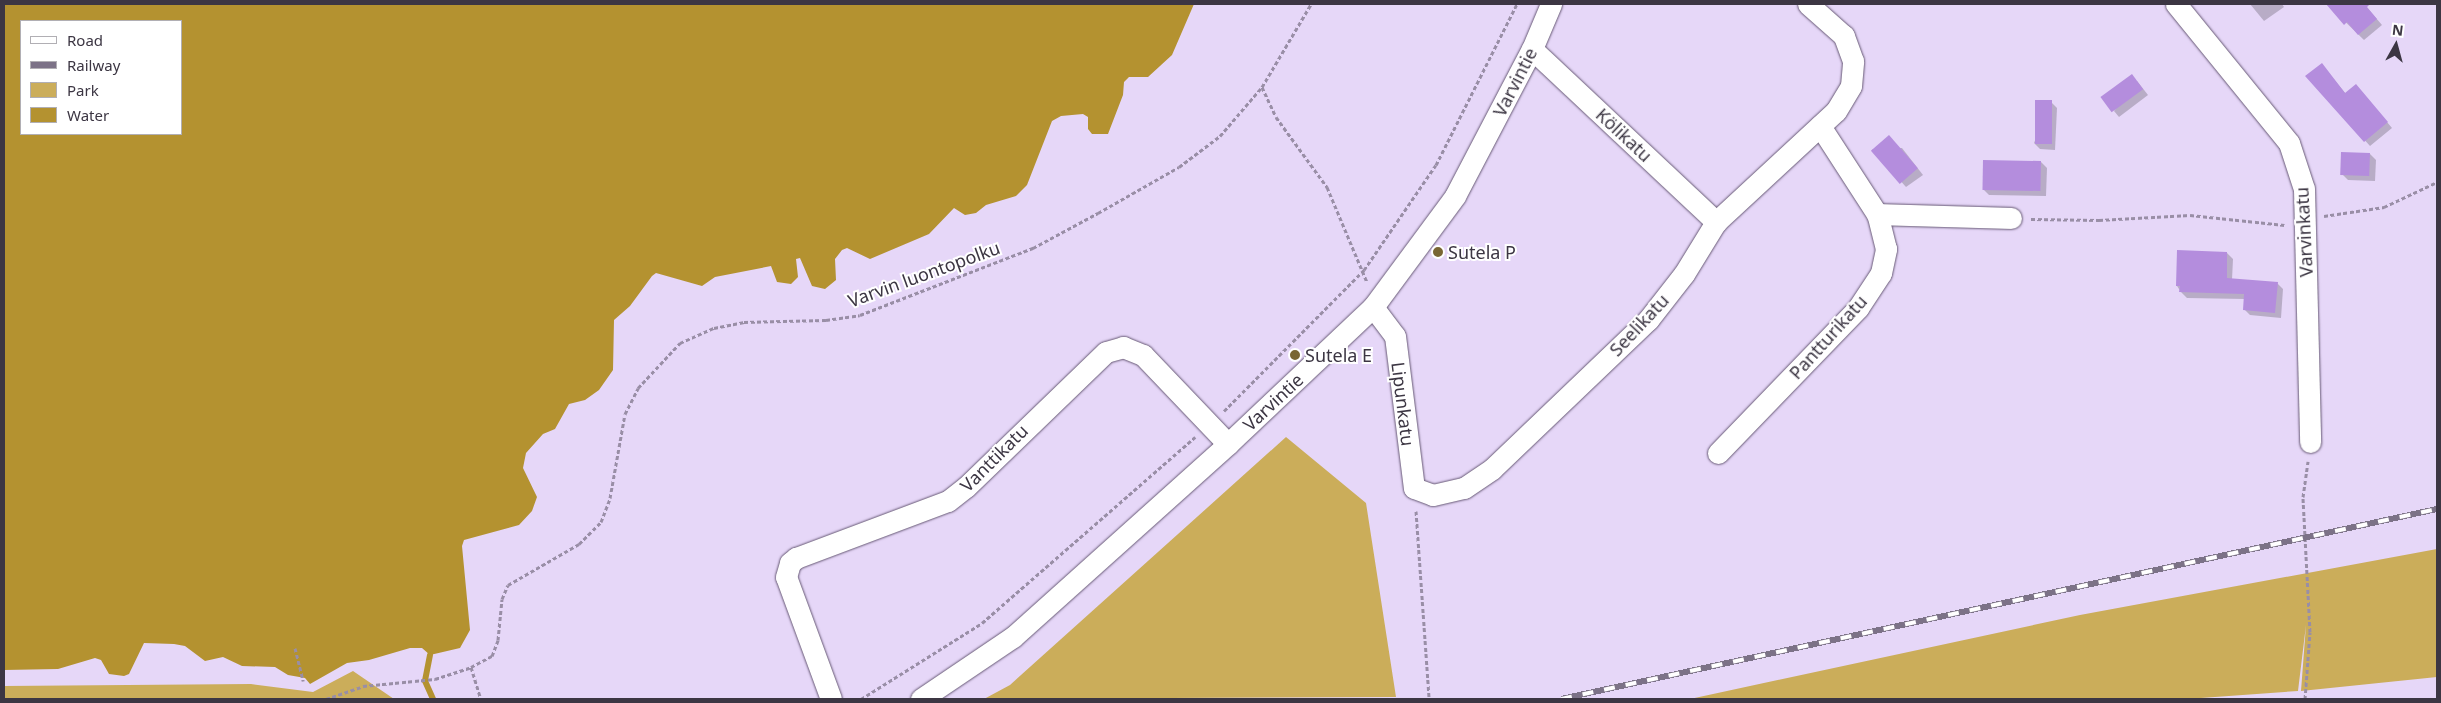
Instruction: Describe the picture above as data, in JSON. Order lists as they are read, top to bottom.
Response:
{
  "streets": {
    "street": [
      "Varvintie",
      "Kölikatu",
      "Varvinkatu",
      "Seelikatu",
      "Pantturikatu",
      "Lipunkatu",
      "Vanttikatu"
    ],
    "path": ["Varvin luontopolku"]
  },
  "crossings": [
    ["Varvintie", "Kölikatu"],
    ["Varvintie", "Lipunkatu"],
    ["Varvintie", "Vanttikatu"],
    ["Kölikatu", "Seelikatu"],
    ["Seelikatu", "Pantturikatu"],
    ["Seelikatu", "Lipunkatu"]
  ],
  "places": ["Sutela P", "Sutela E"],
  "legend": [
    "Road",
    "Railway",
    "Park",
    "Water"
  ],
  "north": "top"
}
